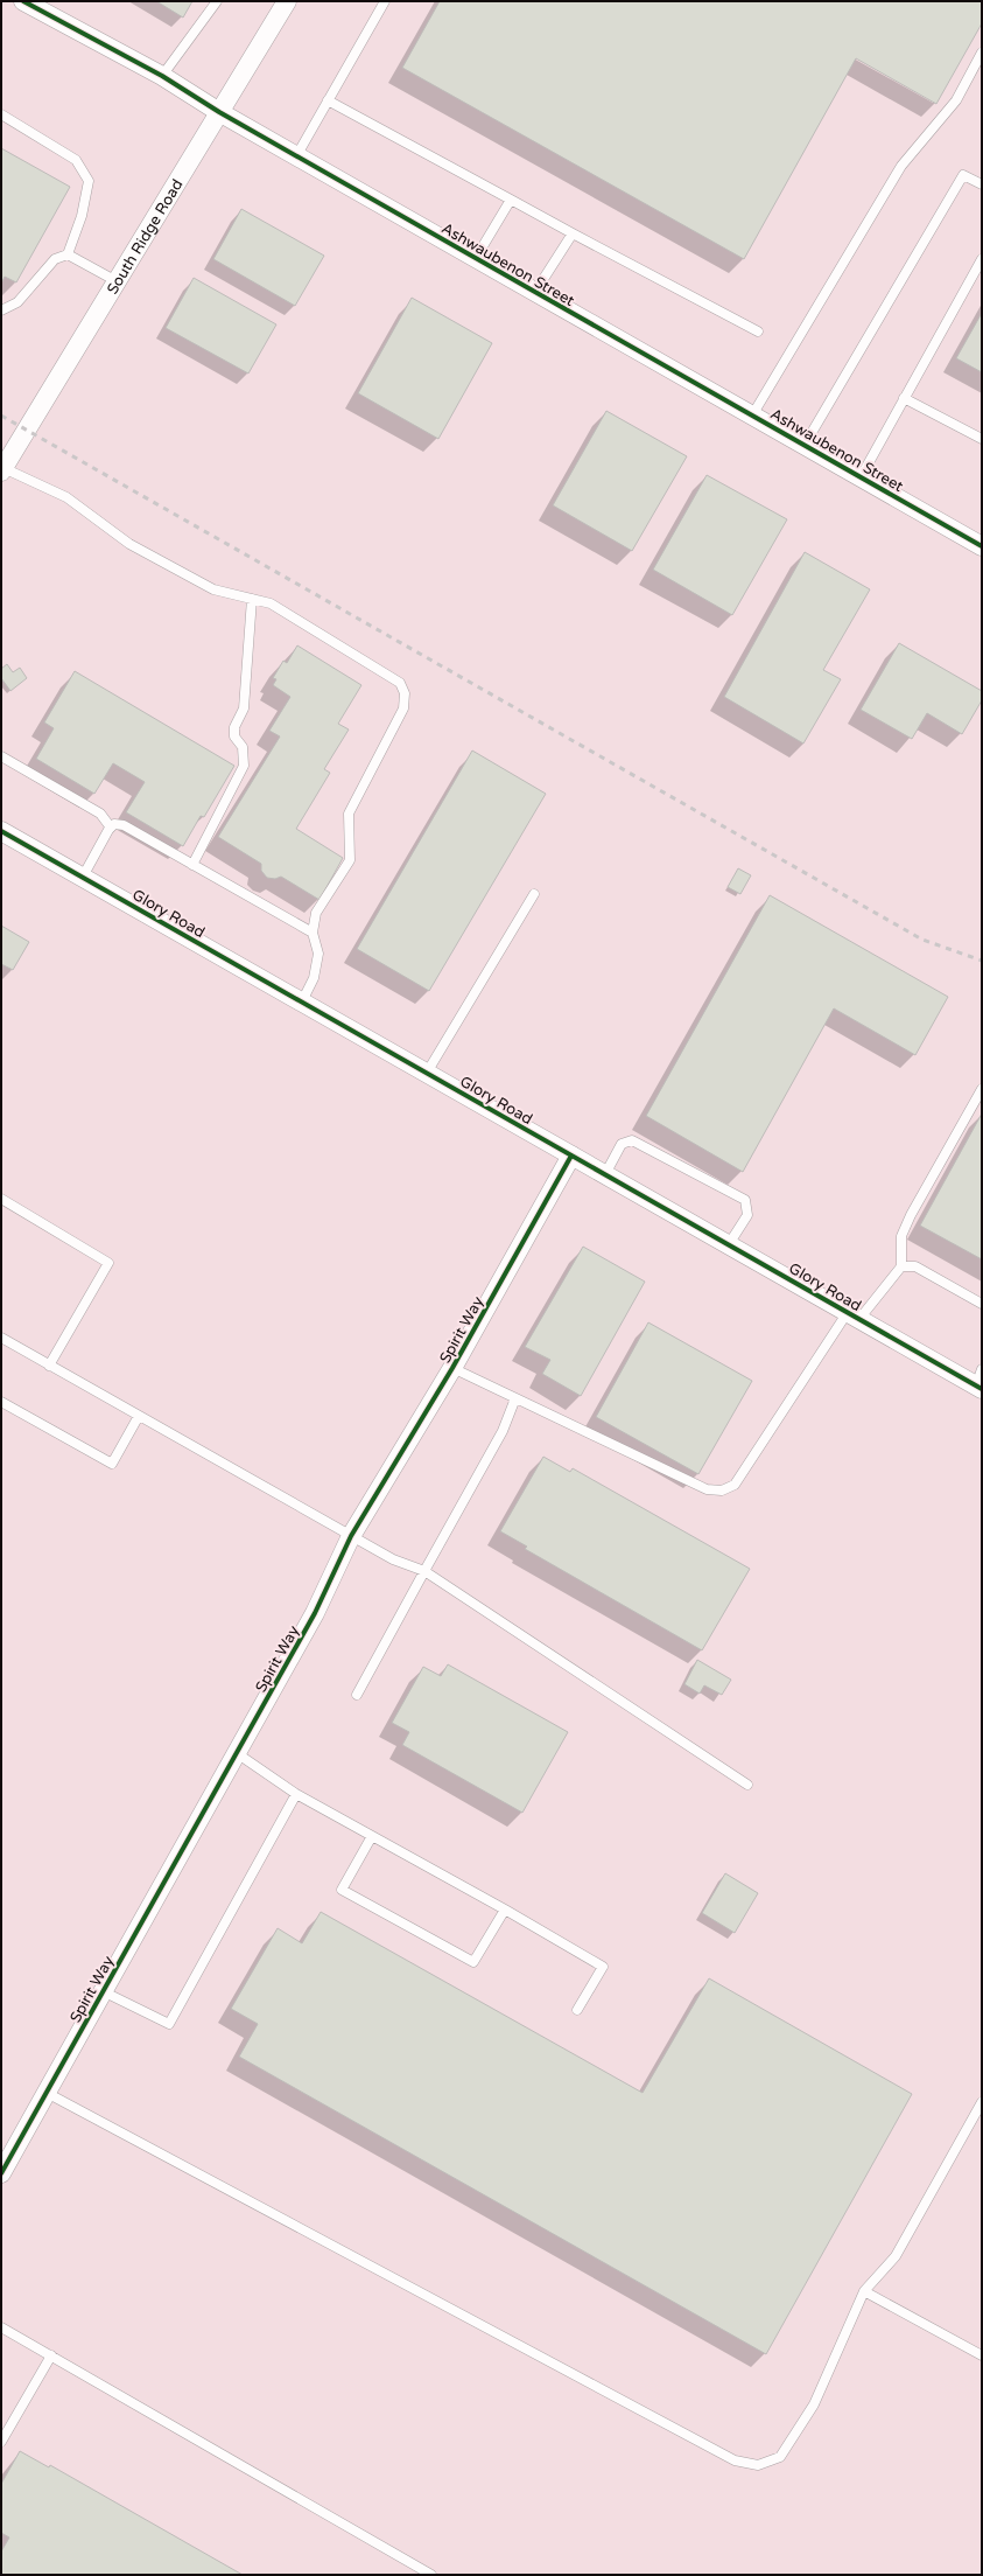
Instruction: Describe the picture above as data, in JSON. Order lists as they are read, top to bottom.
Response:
{
  "streets": {
    "street": [
      "South Ridge Road",
      "Ashwaubenon Street",
      "Glory Road",
      "Spirit Way"
    ]
  },
  "crossings": [
    ["South Ridge Road", "Ashwaubenon Street"],
    ["Glory Road", "Spirit Way"]
  ]
}
